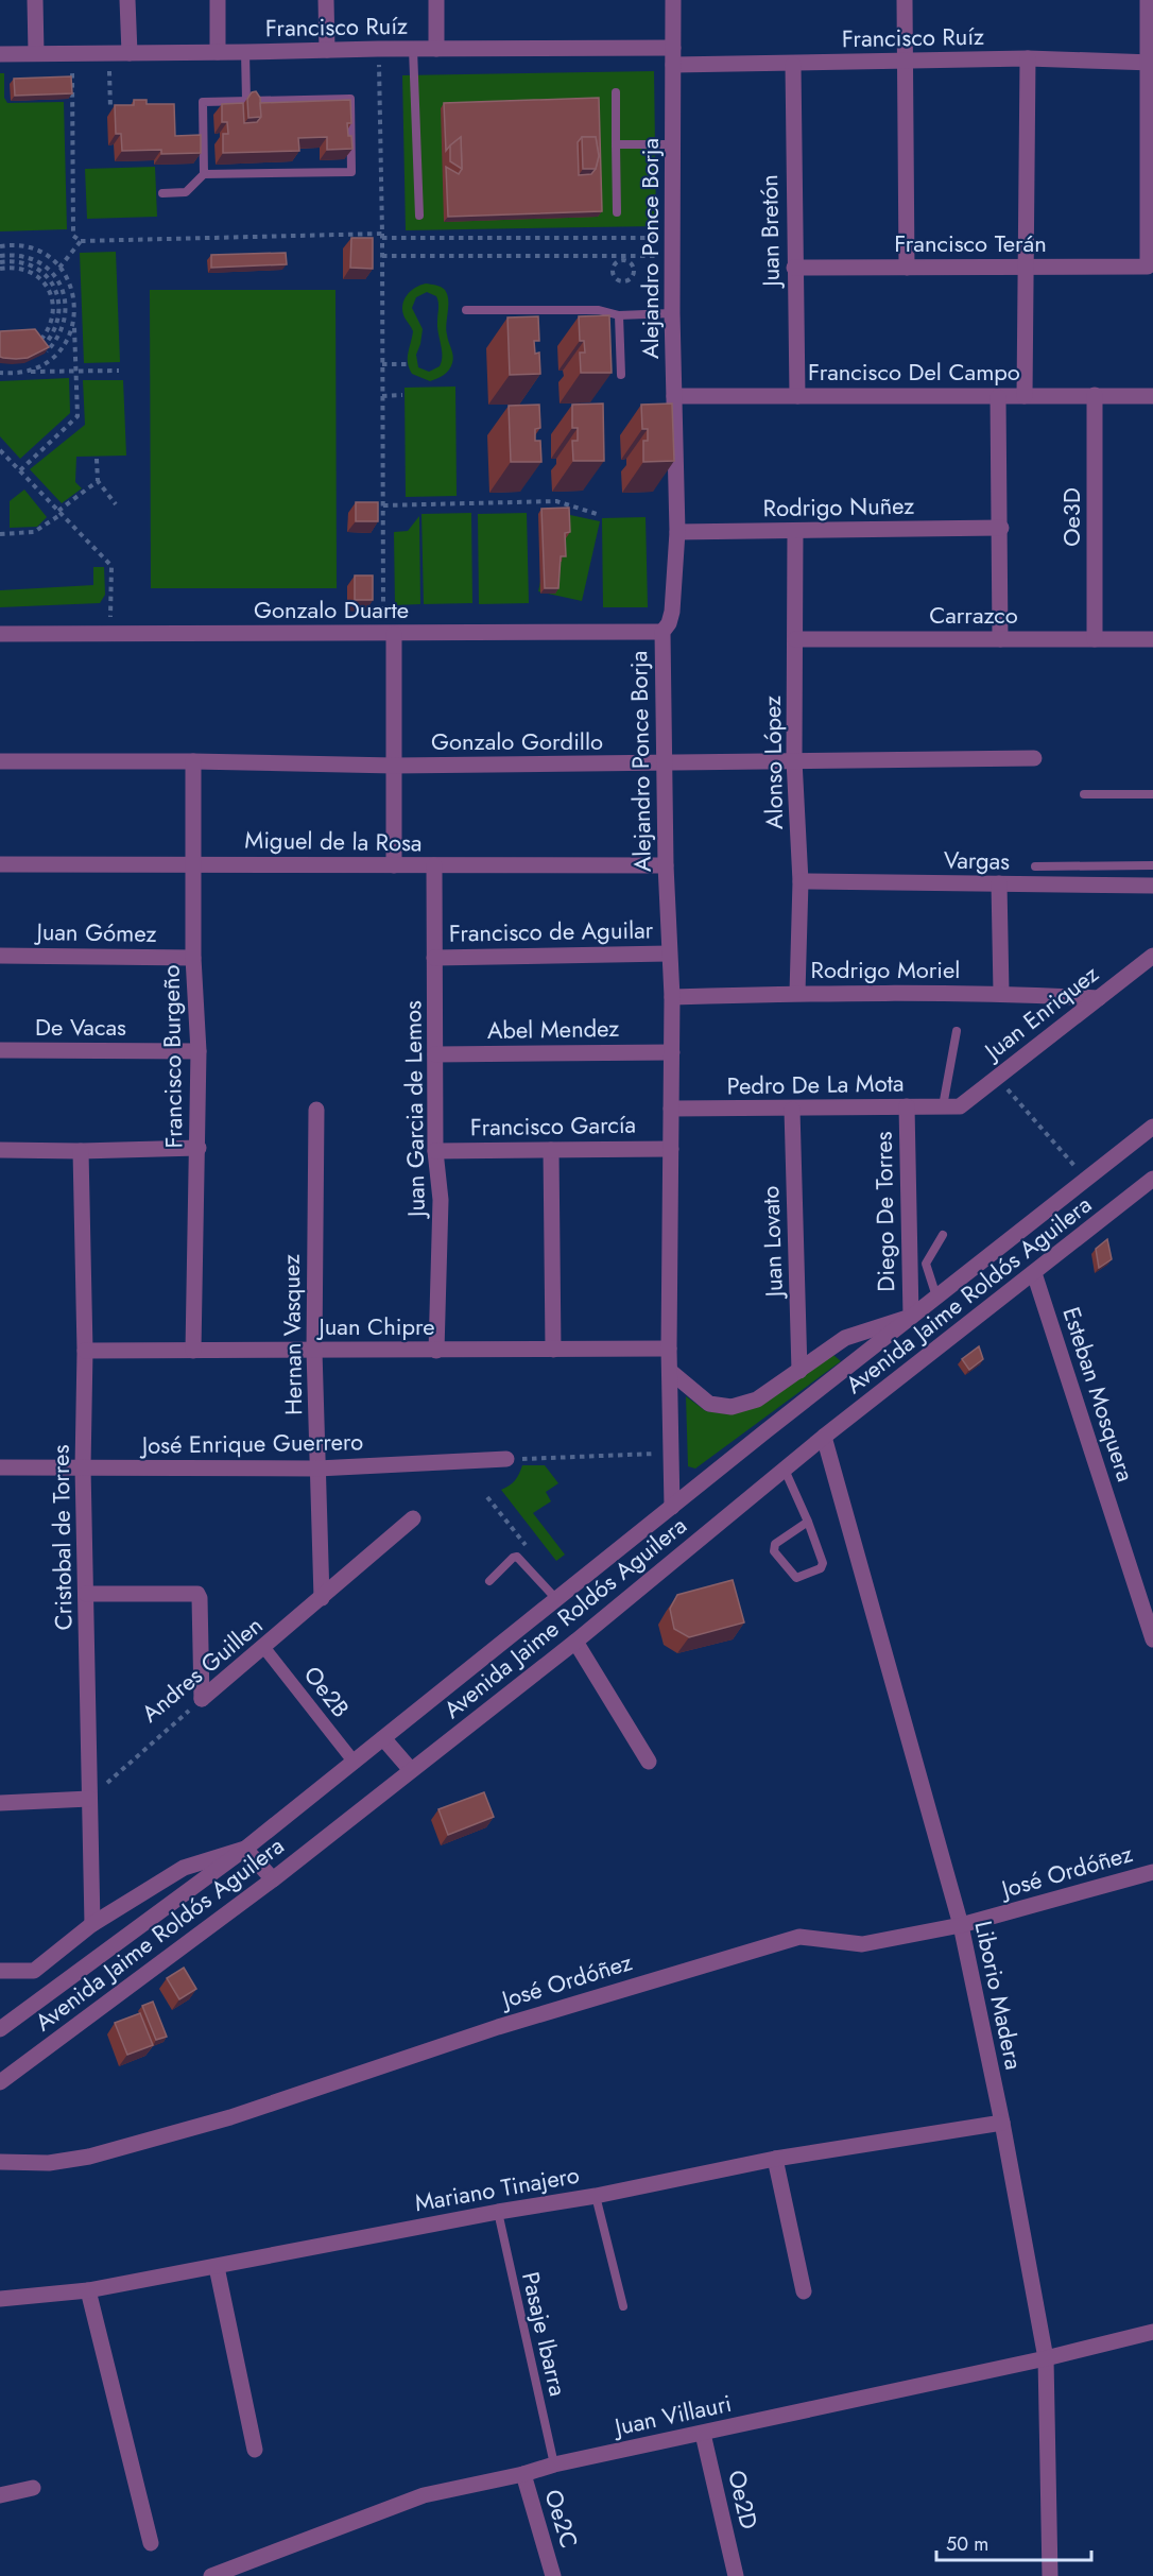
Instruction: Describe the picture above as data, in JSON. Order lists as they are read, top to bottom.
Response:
{
  "streets": {
    "street": [
      "Francisco Ruíz",
      "Juan Bretón",
      "Francisco Terán",
      "Alejandro Ponce Borja",
      "Francisco Del Campo",
      "Rodrigo Nuñez",
      "Oe3D",
      "Gonzalo Duarte",
      "Carrazco",
      "Gonzalo Gordillo",
      "Alonso López",
      "Miguel de la Rosa",
      "Vargas",
      "Francisco de Aguilar",
      "Juan Gómez",
      "Rodrigo Moriel",
      "Juan Enriquez",
      "De Vacas",
      "Abel Mendez",
      "Francisco Burgeño",
      "Pedro De La Mota",
      "Juan Garcia de Lemos",
      "Francisco García",
      "Diego De Torres",
      "Juan Lovato",
      "Avenida Jaime Roldós Aguilera",
      "Juan Chipre",
      "Hernan Vasquez",
      "Esteban Mosquera",
      "José Enrique Guerrero",
      "Cristobal de Torres",
      "Andres Guillen",
      "Oe2B",
      "José Ordóñez",
      "Liborio Madera",
      "Mariano Tinajero",
      "Juan Villauri",
      "Oe2D",
      "Oe2C"
    ],
    "lane": ["Pasaje Ibarra"]
  },
  "crossings": [
    ["Francisco Ruíz", "Juan Bretón"],
    ["Francisco Ruíz", "Francisco Terán"],
    ["Francisco Ruíz", "Alejandro Ponce Borja"],
    ["Juan Bretón", "Francisco Terán"],
    ["Juan Bretón", "Francisco Del Campo"],
    ["Alejandro Ponce Borja", "Francisco Del Campo"],
    ["Alejandro Ponce Borja", "Rodrigo Nuñez"],
    ["Alejandro Ponce Borja", "Gonzalo Duarte"],
    ["Alejandro Ponce Borja", "Gonzalo Gordillo"],
    ["Alejandro Ponce Borja", "Miguel de la Rosa"],
    ["Alejandro Ponce Borja", "Francisco de Aguilar"],
    ["Alejandro Ponce Borja", "Rodrigo Moriel"],
    ["Alejandro Ponce Borja", "Abel Mendez"],
    ["Alejandro Ponce Borja", "Pedro De La Mota"],
    ["Alejandro Ponce Borja", "Francisco García"],
    ["Alejandro Ponce Borja", "Avenida Jaime Roldós Aguilera"],
    ["Alejandro Ponce Borja", "Juan Chipre"],
    ["Francisco Del Campo", "Oe3D"],
    ["Rodrigo Nuñez", "Alonso López"],
    ["Oe3D", "Carrazco"],
    ["Carrazco", "Alonso López"],
    ["Gonzalo Gordillo", "Alonso López"],
    ["Gonzalo Gordillo", "Francisco Burgeño"],
    ["Alonso López", "Vargas"],
    ["Alonso López", "Rodrigo Moriel"],
    ["Miguel de la Rosa", "Francisco Burgeño"],
    ["Miguel de la Rosa", "Juan Garcia de Lemos"],
    ["Francisco de Aguilar", "Juan Garcia de Lemos"],
    ["Juan Gómez", "Francisco Burgeño"],
    ["Rodrigo Moriel", "Juan Enriquez"],
    ["Juan Enriquez", "Pedro De La Mota"],
    ["De Vacas", "Francisco Burgeño"],
    ["Abel Mendez", "Juan Garcia de Lemos"],
    ["Francisco Burgeño", "Juan Chipre"],
    ["Pedro De La Mota", "Diego De Torres"],
    ["Pedro De La Mota", "Juan Lovato"],
    ["Juan Garcia de Lemos", "Francisco García"],
    ["Juan Garcia de Lemos", "Juan Chipre"],
    ["Diego De Torres", "Avenida Jaime Roldós Aguilera"],
    ["Avenida Jaime Roldós Aguilera", "Esteban Mosquera"],
    ["Avenida Jaime Roldós Aguilera", "Oe2B"],
    ["Avenida Jaime Roldós Aguilera", "Liborio Madera"],
    ["Juan Chipre", "Hernan Vasquez"],
    ["Juan Chipre", "Cristobal de Torres"],
    ["Hernan Vasquez", "José Enrique Guerrero"],
    ["Hernan Vasquez", "Andres Guillen"],
    ["José Enrique Guerrero", "Cristobal de Torres"],
    ["Cristobal de Torres", "Andres Guillen"],
    ["Andres Guillen", "Oe2B"],
    ["José Ordóñez", "Liborio Madera"],
    ["Liborio Madera", "Mariano Tinajero"],
    ["Liborio Madera", "Juan Villauri"],
    ["Mariano Tinajero", "Pasaje Ibarra"],
    ["Pasaje Ibarra", "Juan Villauri"],
    ["Juan Villauri", "Oe2D"],
    ["Juan Villauri", "Oe2C"]
  ],
  "scale_bar": "50 m"
}
